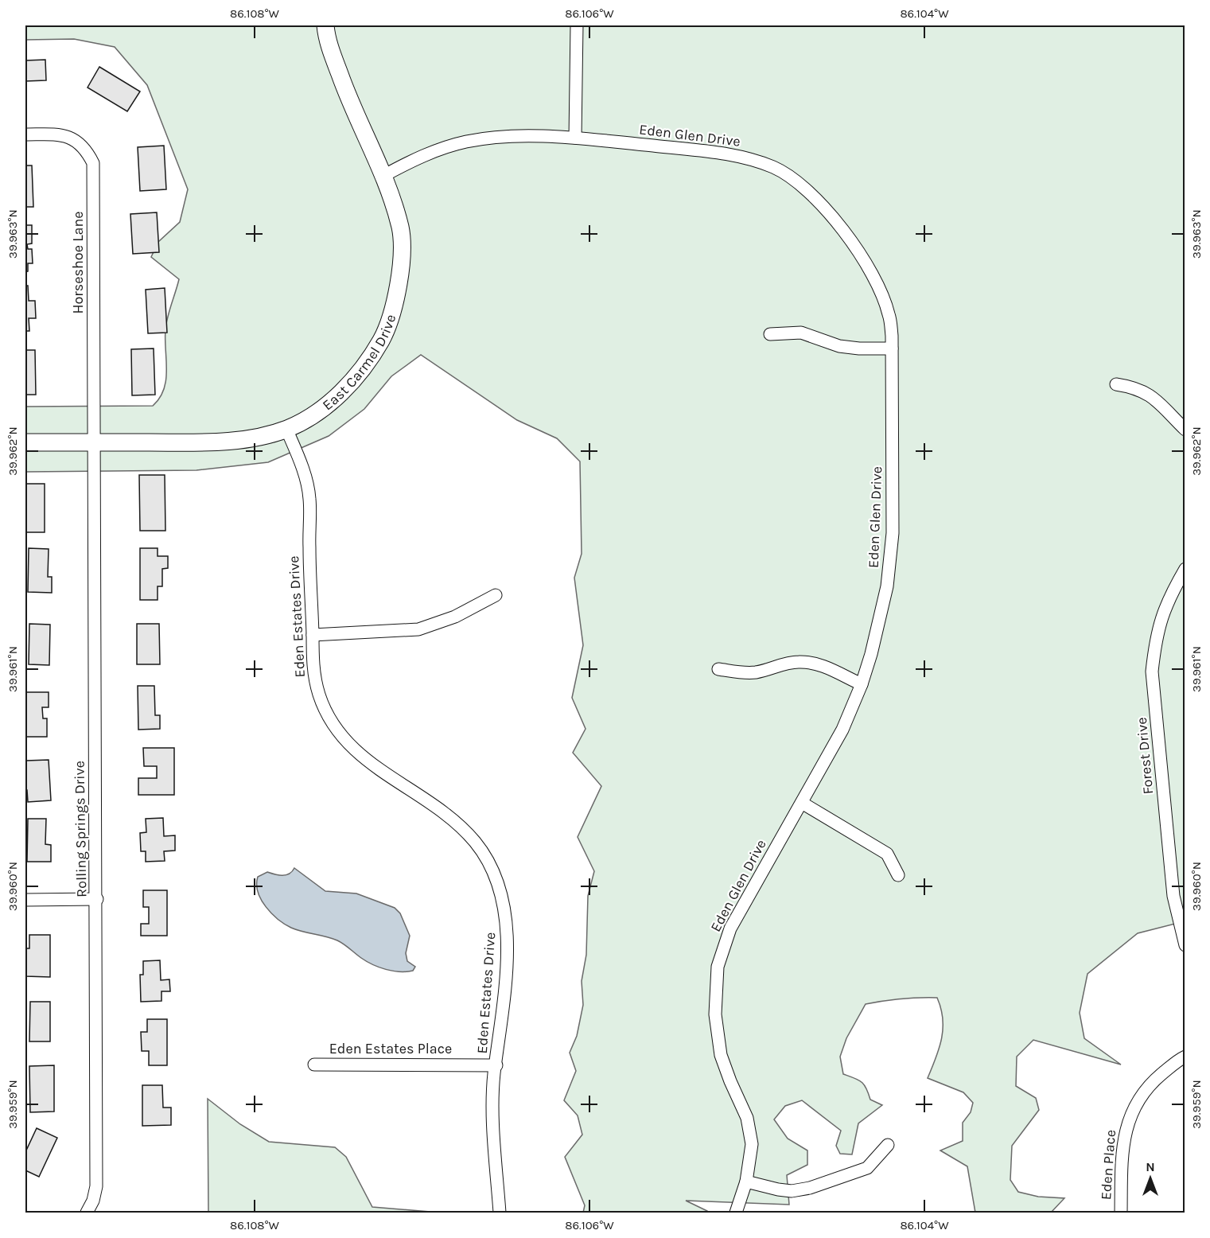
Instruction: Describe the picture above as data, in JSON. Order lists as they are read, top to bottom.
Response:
{
  "streets": {
    "street": [
      "Eden Glen Drive",
      "Horseshoe Lane",
      "East Carmel Drive",
      "Eden Estates Drive",
      "Forest Drive",
      "Rolling Springs Drive",
      "Eden Estates Place",
      "Eden Place"
    ]
  },
  "crossings": [
    ["Eden Glen Drive", "East Carmel Drive"],
    ["Horseshoe Lane", "East Carmel Drive"],
    ["Horseshoe Lane", "Rolling Springs Drive"],
    ["East Carmel Drive", "Eden Estates Drive"],
    ["East Carmel Drive", "Rolling Springs Drive"],
    ["Eden Estates Drive", "Eden Estates Place"]
  ],
  "north": "top",
  "coordinates": [
    "86.108°W",
    "86.106°W",
    "86.104°W",
    "39.963°N",
    "39.962°N",
    "39.961°N",
    "39.960°N",
    "39.959°N"
  ]
}
